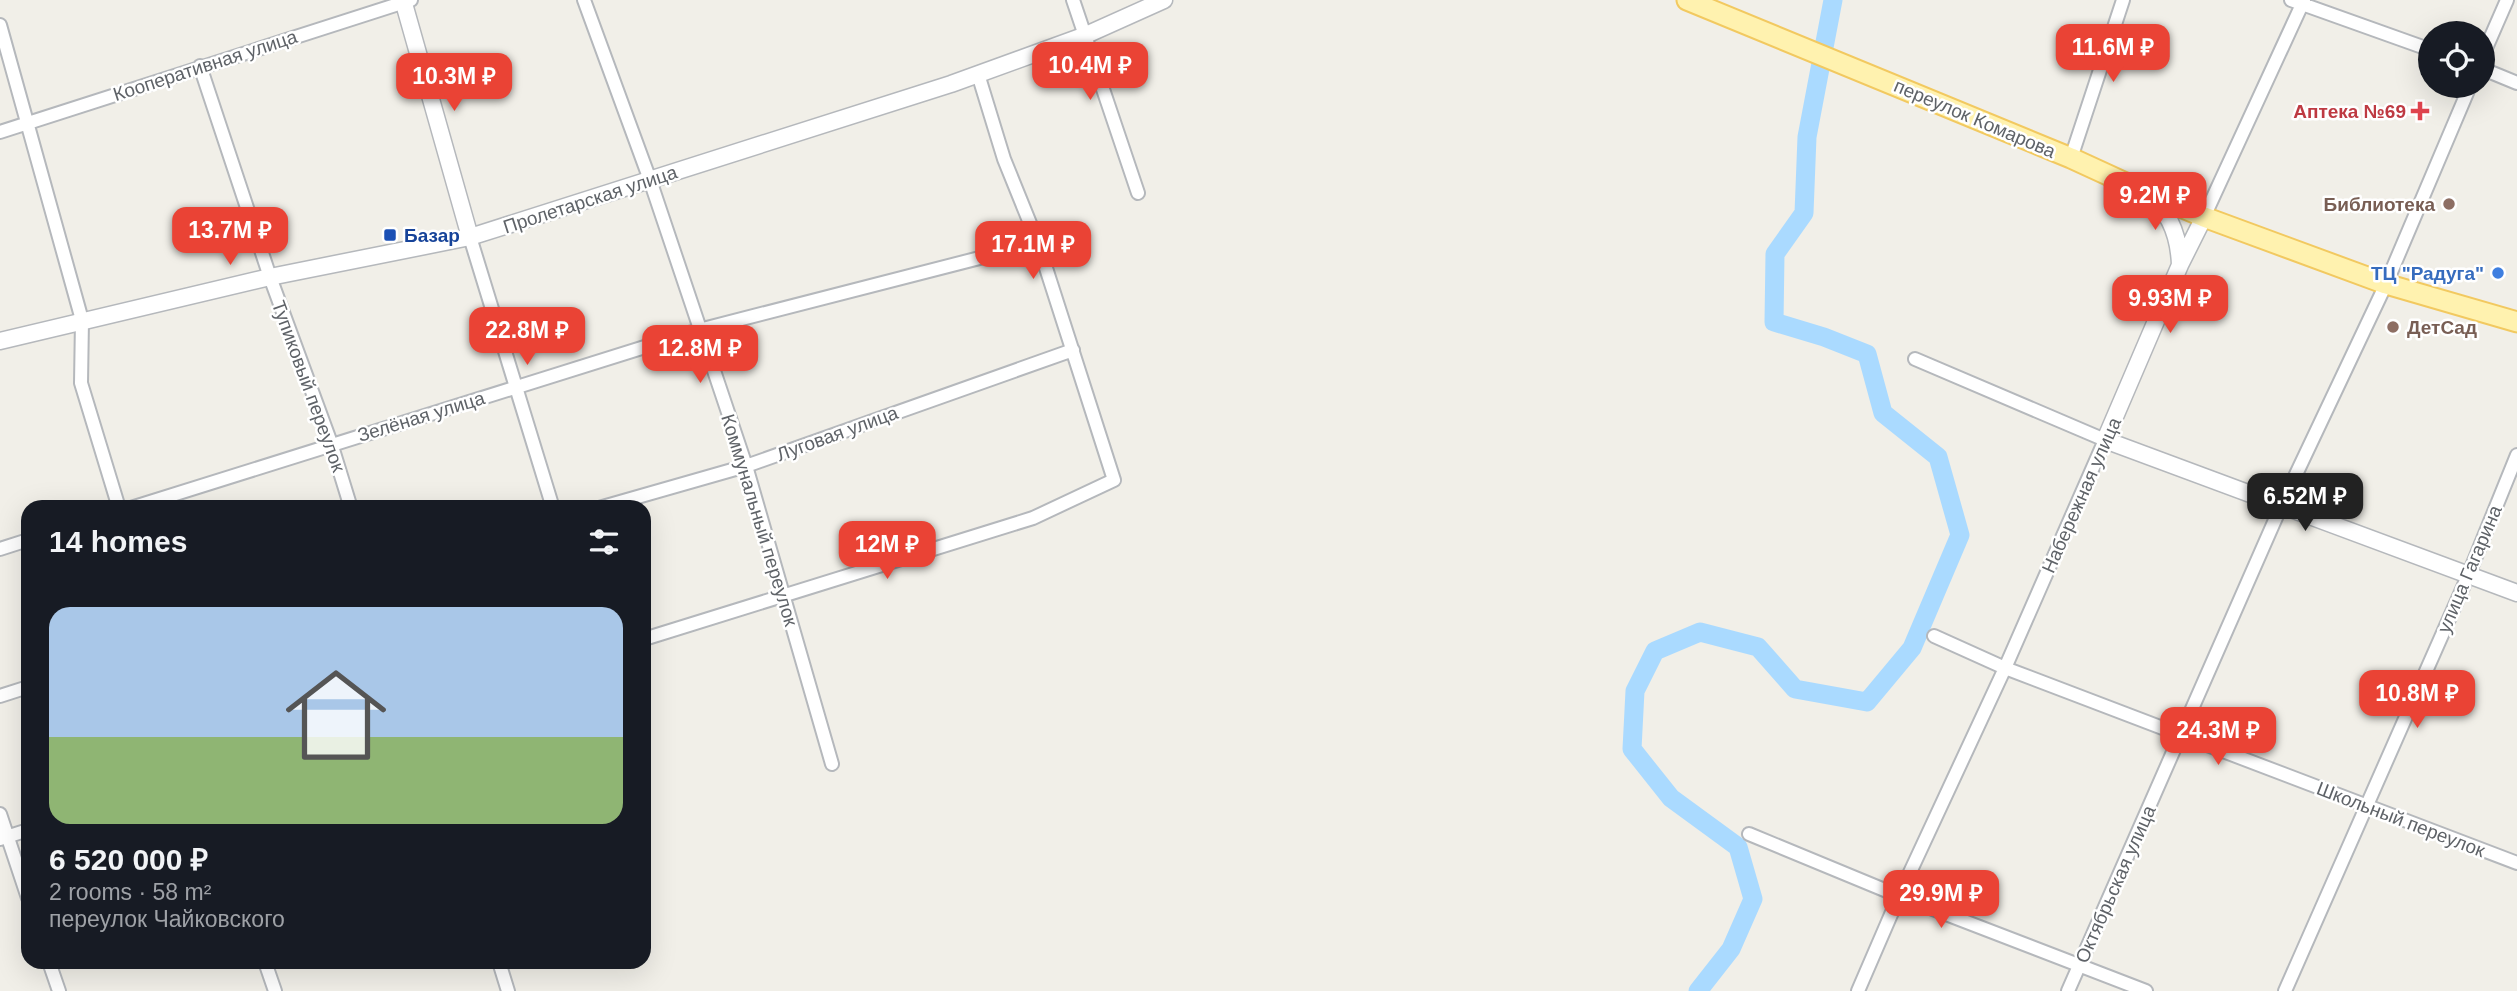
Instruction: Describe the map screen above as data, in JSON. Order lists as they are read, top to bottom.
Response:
{
  "streets": {
    "main road": ["переулок Комарова"],
    "street": [
      "Кооперативная улица",
      "Пролетарская улица",
      "Тупиковый переулок",
      "Зелёная улица",
      "Луговая улица",
      "Набережная улица",
      "Коммунальный переулок",
      "улица Гагарина",
      "Школьный переулок",
      "Октябрьская улица"
    ]
  },
  "crossings": [
    ["Кооперативная улица", "Тупиковый переулок"],
    ["переулок Комарова", "Набережная улица"],
    ["переулок Комарова", "Октябрьская улица"],
    ["Пролетарская улица", "Тупиковый переулок"],
    ["Пролетарская улица", "Коммунальный переулок"],
    ["Тупиковый переулок", "Зелёная улица"],
    ["Зелёная улица", "Коммунальный переулок"],
    ["Луговая улица", "Коммунальный переулок"],
    ["Набережная улица", "Школьный переулок"],
    ["улица Гагарина", "Школьный переулок"],
    ["Школьный переулок", "Октябрьская улица"]
  ],
  "places": {
    "health": ["Аптека №69"],
    "other": ["Библиотека", "ТЦ \"Радуга\"", "ДетСад"],
    "transit": ["Базар"]
  },
  "page": {
    "price": [
      "11.6M ₽",
      "10.4M ₽",
      "10.3M ₽",
      "9.2M ₽",
      "13.7M ₽",
      "17.1M ₽",
      "9.93M ₽",
      "22.8M ₽",
      "12.8M ₽",
      "6.52M ₽",
      "12M ₽",
      "10.8M ₽",
      "24.3M ₽",
      "29.9M ₽"
    ],
    "heading": "14 homes",
    "list": [
      {
        "name": "6 520 000 ₽",
        "note": "2 rooms · 58 m² · переулок Чайковского"
      }
    ]
  }
}
